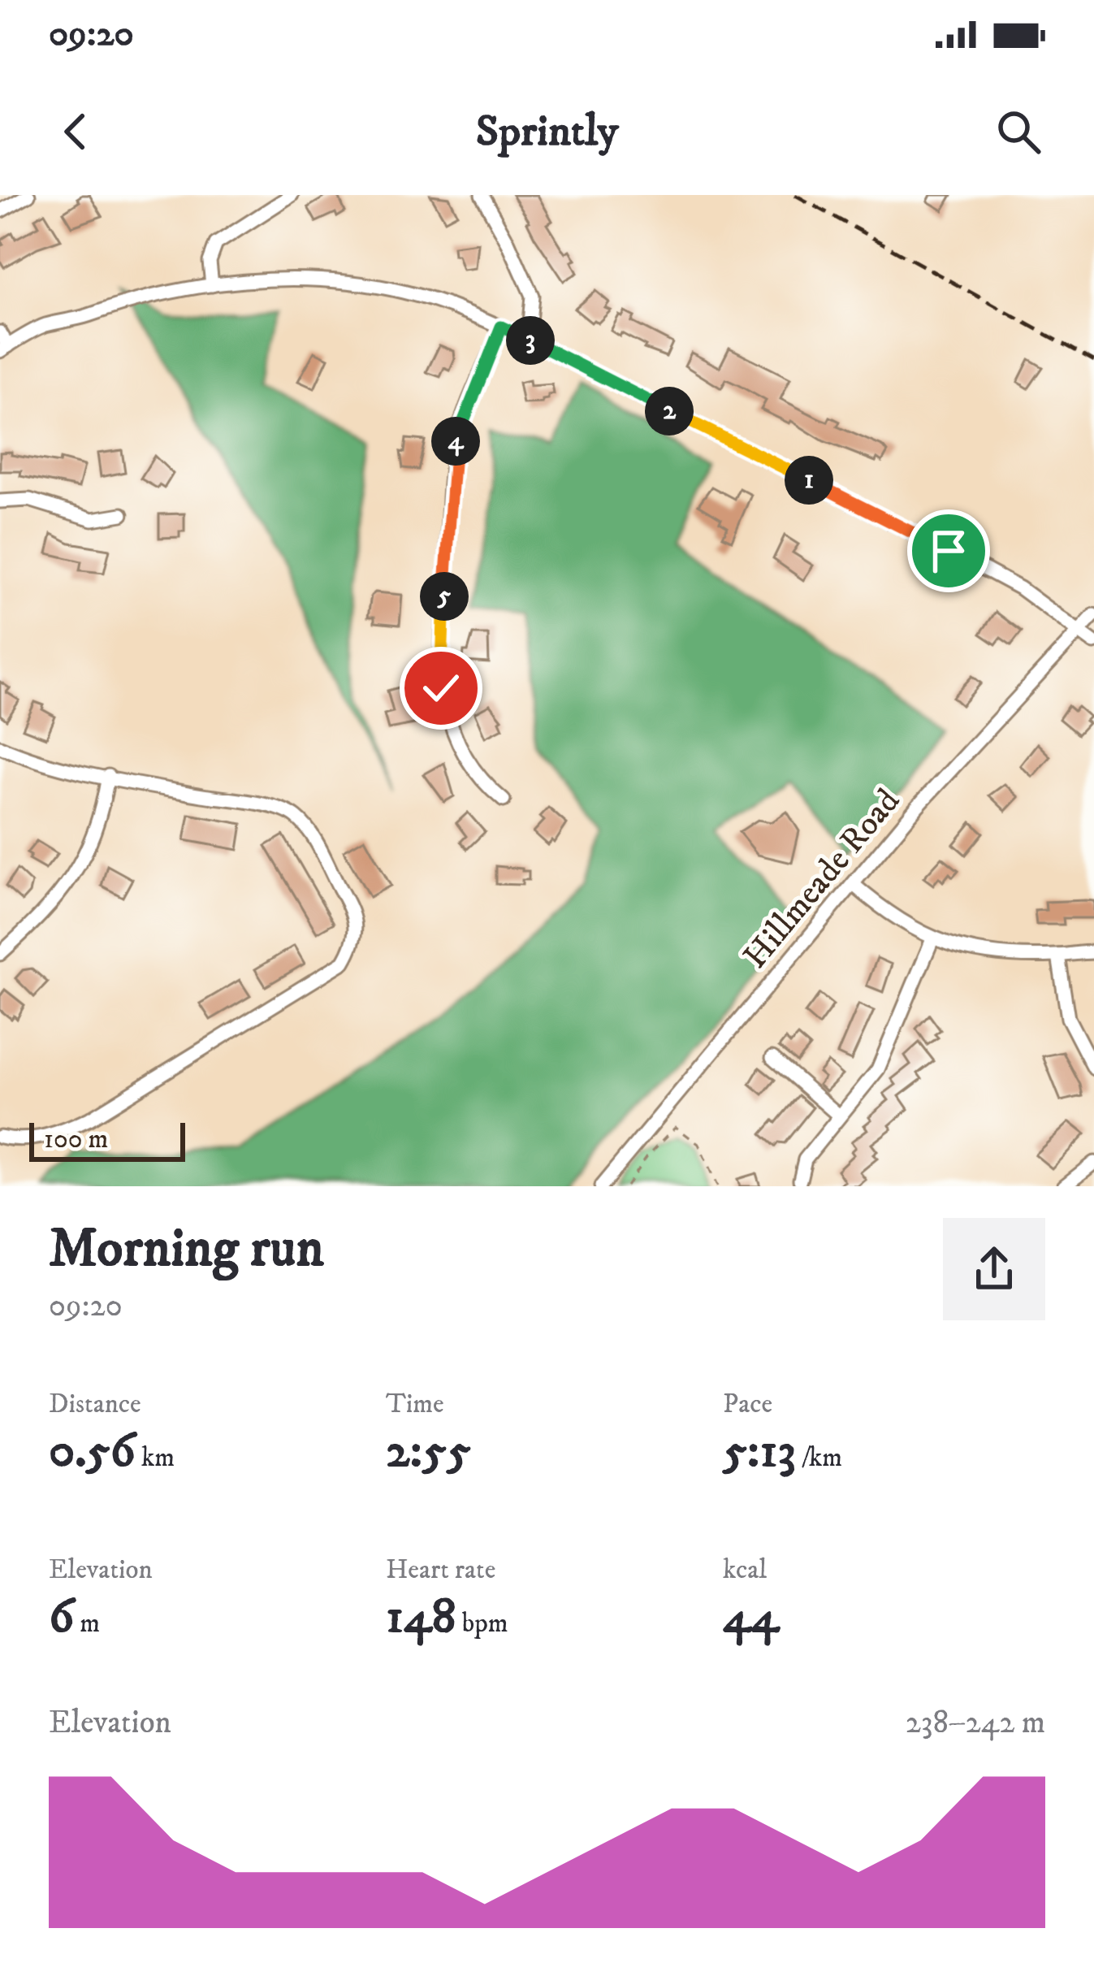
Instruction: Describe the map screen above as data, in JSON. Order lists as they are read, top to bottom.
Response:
{
  "streets": {
    "street": ["Hillmeade Road"]
  },
  "scale_bar": "100 m",
  "page": {
    "status": "09:20",
    "header": "Sprintly",
    "pins": [
      "3",
      "2",
      "4",
      "1",
      "5"
    ],
    "scale": "100 m",
    "heading": ["Morning run", "09:20"],
    "stats": [
      ["Distance", "0.56 km"],
      ["Time", "2:55"],
      ["Pace", "5:13 /km"],
      ["Elevation", "6 m"],
      ["Heart rate", "148 bpm"],
      ["kcal", "44"]
    ],
    "chart": ["Elevation", "238–242 m"]
  }
}
